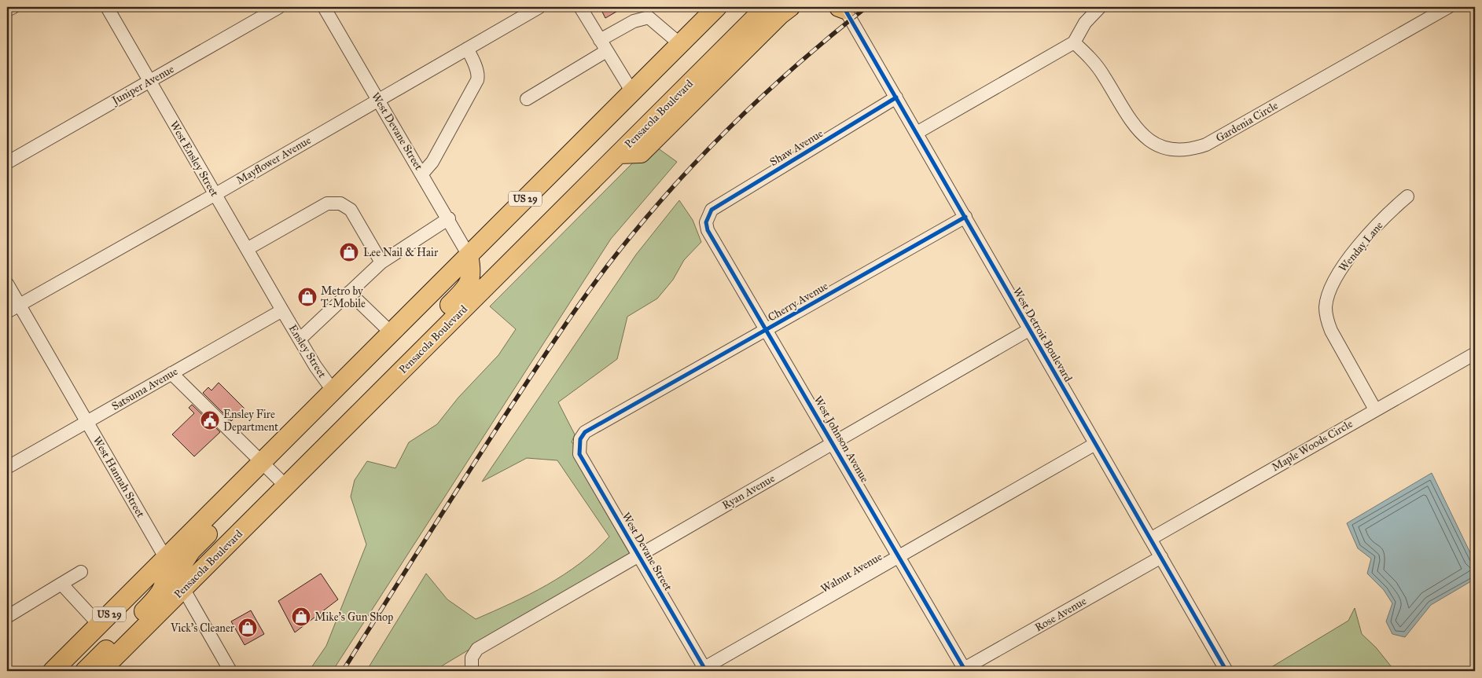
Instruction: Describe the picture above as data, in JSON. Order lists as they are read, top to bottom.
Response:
{
  "streets": {
    "highway": ["Pensacola Boulevard", "US 29"],
    "street": [
      "Juniper Avenue",
      "Gardenia Circle",
      "West Devane Street",
      "Shaw Avenue",
      "West Ensley Street",
      "Mayflower Avenue",
      "Wenday Lane",
      "Cherry Avenue",
      "West Detroit Boulevard",
      "Ensley Street",
      "Satsuma Avenue",
      "West Johnson Avenue",
      "Maple Woods Circle",
      "West Hannah Street",
      "Ryan Avenue",
      "Walnut Avenue",
      "Rose Avenue"
    ]
  },
  "crossings": [
    ["Juniper Avenue", "West Ensley Street"],
    ["Pensacola Boulevard", "West Hannah Street"],
    ["West Devane Street", "Mayflower Avenue"],
    ["West Devane Street", "US 29"],
    ["West Devane Street", "Cherry Avenue"],
    ["West Devane Street", "Ryan Avenue"],
    ["West Devane Street", "Walnut Avenue"],
    ["Shaw Avenue", "West Detroit Boulevard"],
    ["Shaw Avenue", "West Johnson Avenue"],
    ["West Ensley Street", "Mayflower Avenue"],
    ["West Ensley Street", "Ensley Street"],
    ["West Ensley Street", "Satsuma Avenue"],
    ["Mayflower Avenue", "West Hannah Street"],
    ["US 29", "Ensley Street"],
    ["US 29", "West Hannah Street"],
    ["Wenday Lane", "Maple Woods Circle"],
    ["Cherry Avenue", "West Detroit Boulevard"],
    ["Cherry Avenue", "West Johnson Avenue"],
    ["West Detroit Boulevard", "Maple Woods Circle"],
    ["West Detroit Boulevard", "Ryan Avenue"],
    ["West Detroit Boulevard", "Walnut Avenue"],
    ["West Detroit Boulevard", "Rose Avenue"],
    ["Ensley Street", "Satsuma Avenue"],
    ["Satsuma Avenue", "West Hannah Street"],
    ["West Johnson Avenue", "Ryan Avenue"],
    ["West Johnson Avenue", "Walnut Avenue"],
    ["West Johnson Avenue", "Rose Avenue"]
  ],
  "places": {
    "shop": [
      "Lee Nail & Hair",
      "Metro by T-Mobile",
      "Mike's Gun Shop",
      "Vick's Cleaner"
    ],
    "public building": ["Ensley Fire Department"]
  }
}
